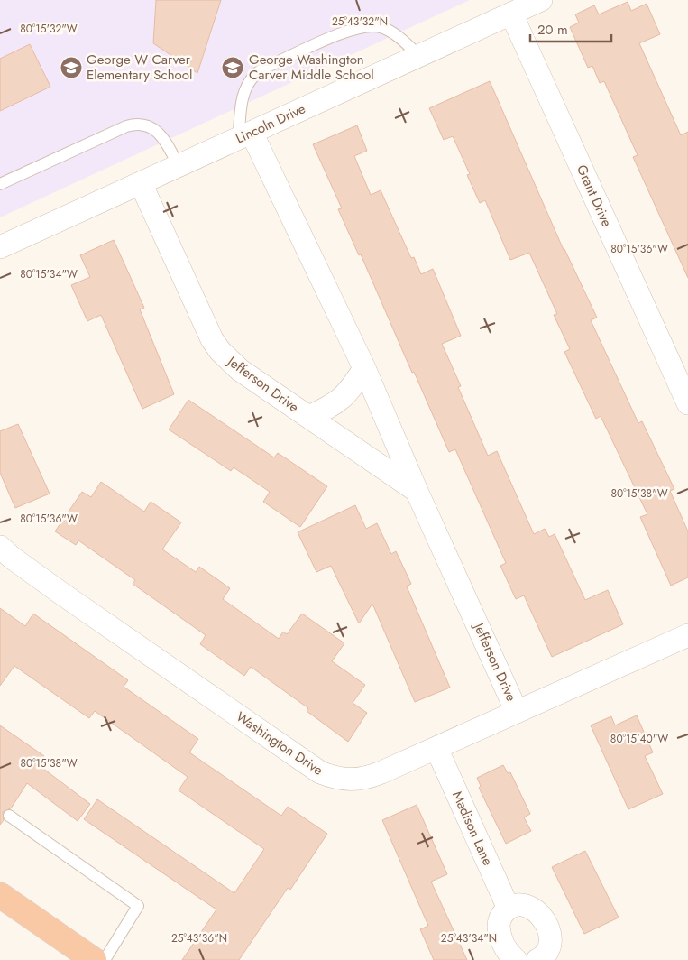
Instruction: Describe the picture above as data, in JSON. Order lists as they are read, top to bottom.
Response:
{
  "streets": {
    "street": [
      "Lincoln Drive",
      "Grant Drive",
      "Jefferson Drive",
      "Washington Drive",
      "Madison Lane"
    ]
  },
  "crossings": [
    ["Lincoln Drive", "Grant Drive"],
    ["Lincoln Drive", "Jefferson Drive"],
    ["Jefferson Drive", "Washington Drive"],
    ["Washington Drive", "Madison Lane"]
  ],
  "places": {
    "school or university": ["George W Carver Elementary School", "George Washington Carver Middle School"]
  },
  "scale_bar": "20 m",
  "coordinates": [
    "25°43'32\"N",
    "80°15'32\"W",
    "80°15'36\"W",
    "80°15'34\"W",
    "80°15'38\"W",
    "80°15'40\"W",
    "25°43'36\"N",
    "25°43'34\"N"
  ]
}
